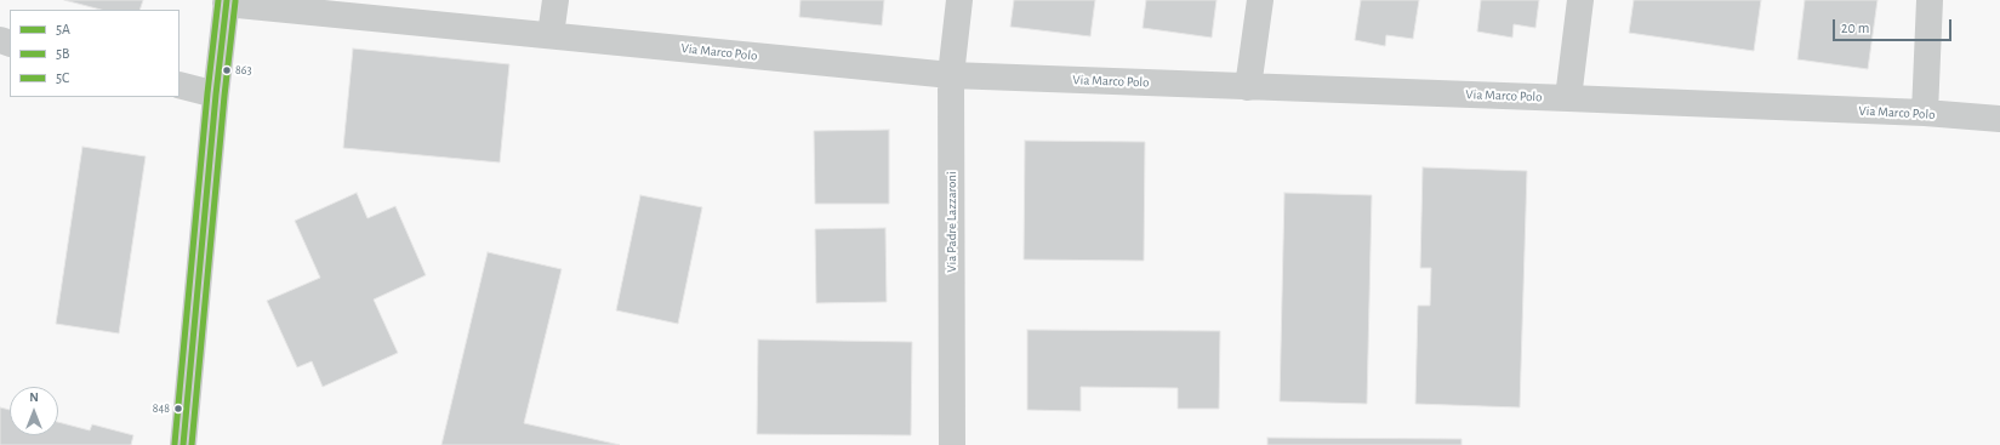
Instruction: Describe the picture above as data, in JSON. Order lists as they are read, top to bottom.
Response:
{
  "streets": {
    "street": ["Via Marco Polo", "Via Padre Lazzaroni"]
  },
  "crossings": [
    ["Via Marco Polo", "Via Padre Lazzaroni"]
  ],
  "places": ["863", "848"],
  "lines": ["transit line 5A", "transit line 5C", "transit line 5B"],
  "legend": ["5A", "5B", "5C"],
  "scale_bar": "20 m",
  "north": "top"
}
